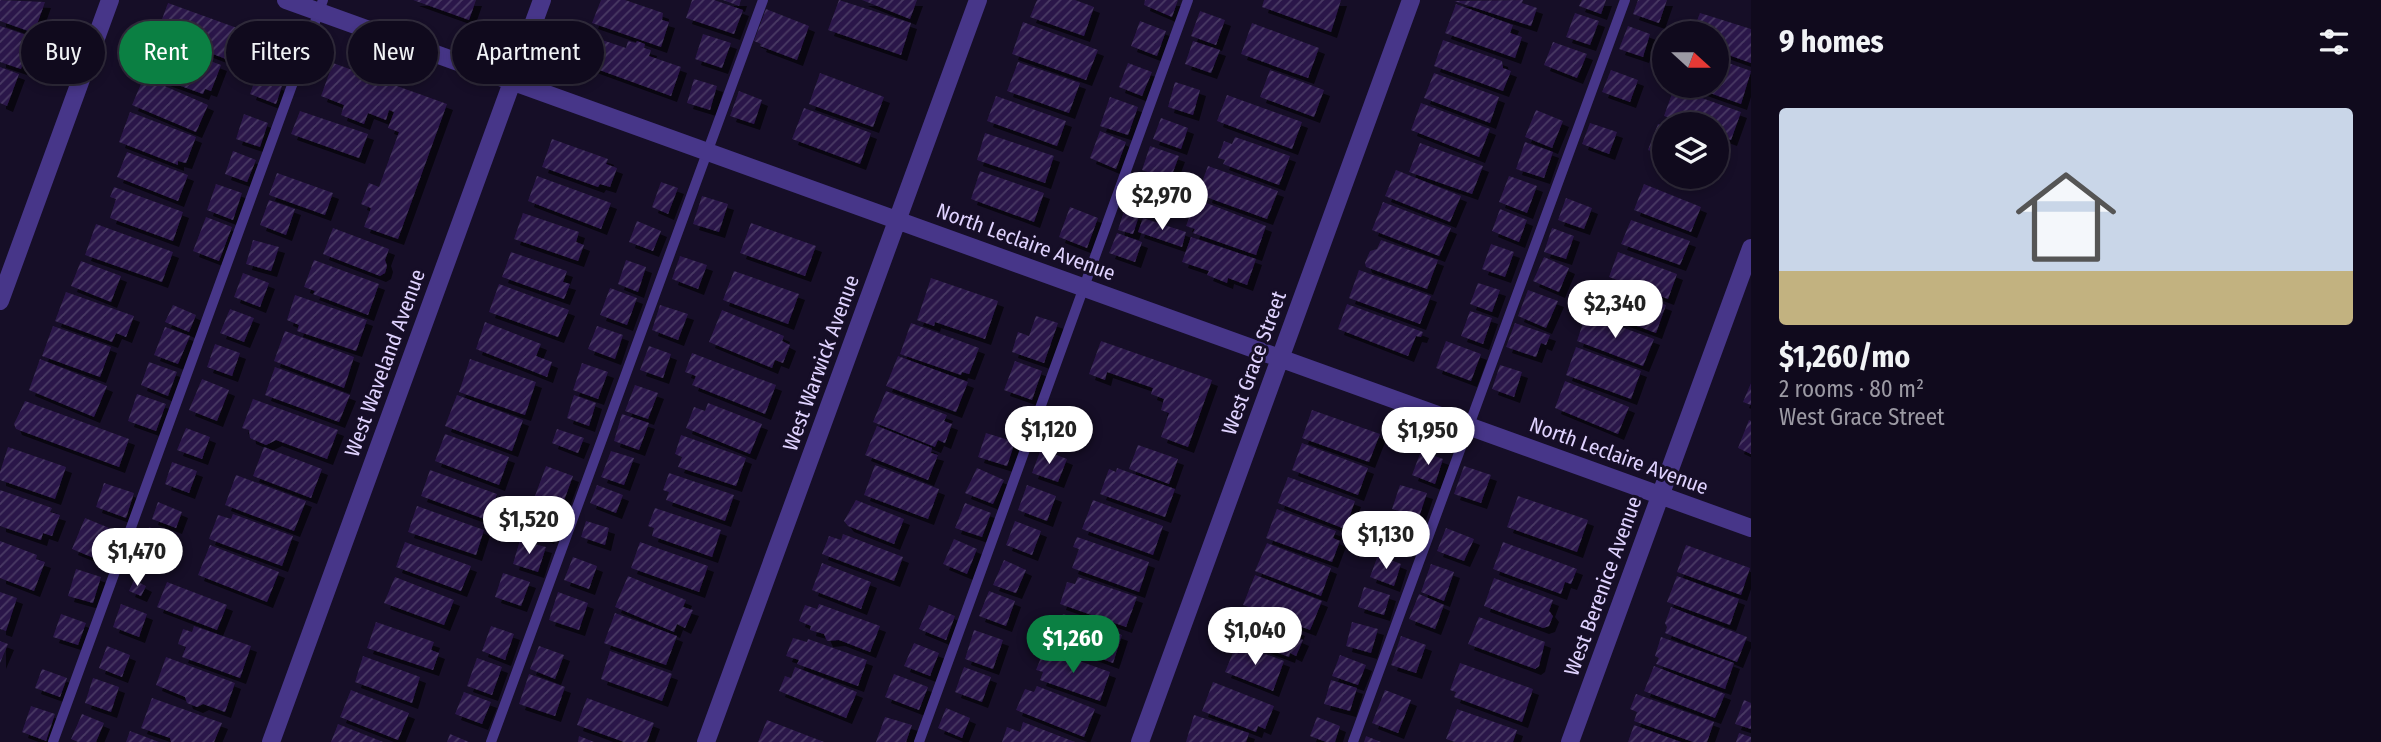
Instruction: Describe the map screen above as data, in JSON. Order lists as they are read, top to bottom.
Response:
{
  "streets": {
    "street": [
      "North Leclaire Avenue",
      "West Waveland Avenue",
      "West Warwick Avenue",
      "West Grace Street",
      "West Berenice Avenue"
    ]
  },
  "crossings": [
    ["North Leclaire Avenue", "West Warwick Avenue"],
    ["North Leclaire Avenue", "West Grace Street"],
    ["North Leclaire Avenue", "West Berenice Avenue"]
  ],
  "north": "right",
  "page": {
    "heading": "9 homes",
    "chip": [
      "Buy",
      "Rent",
      "Filters",
      "New",
      "Apartment"
    ],
    "list": [
      {
        "name": "$1,260/mo",
        "note": "2 rooms · 80 m² · West Grace Street"
      }
    ],
    "price": [
      "$2,970",
      "$2,340",
      "$1,120",
      "$1,950",
      "$1,520",
      "$1,130",
      "$1,470",
      "$1,040",
      "$1,260"
    ]
  }
}
